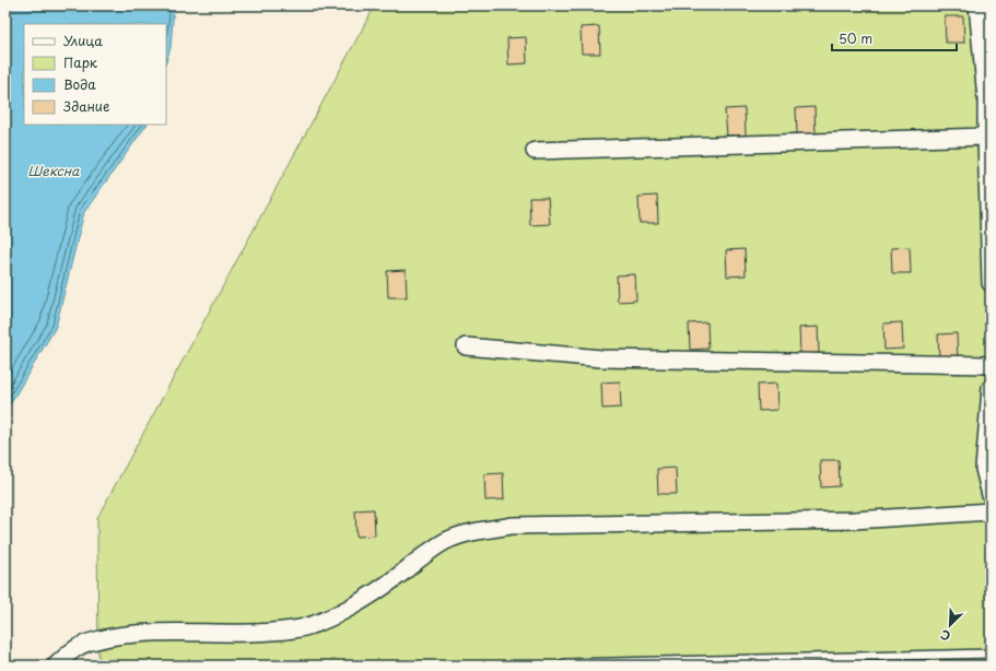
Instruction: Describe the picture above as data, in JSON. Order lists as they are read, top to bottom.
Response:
{
  "water": ["Шексна"],
  "legend": [
    "Улица",
    "Парк",
    "Вода",
    "Здание"
  ],
  "scale_bar": "50 m",
  "north": "bottom left"
}
